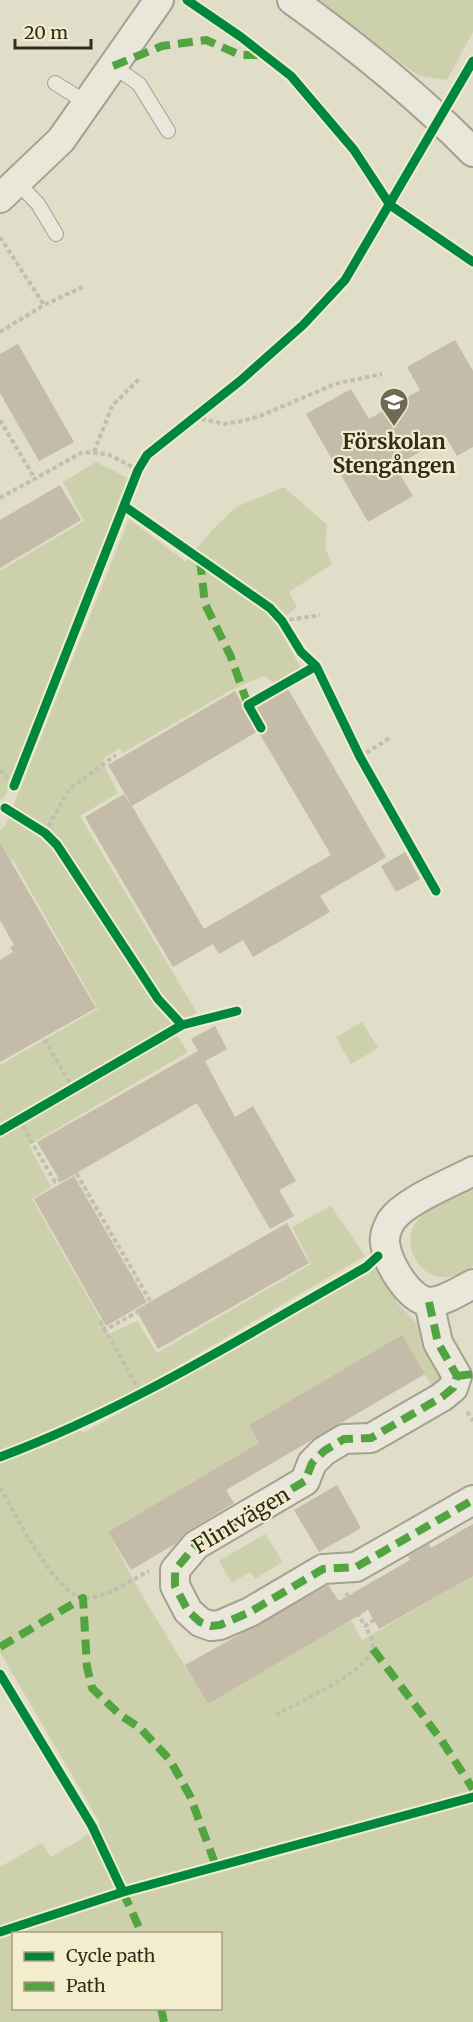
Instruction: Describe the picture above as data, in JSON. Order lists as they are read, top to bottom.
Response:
{
  "streets": {
    "street": ["Flintvägen"]
  },
  "places": {
    "school or university": ["Förskolan Stengången"]
  },
  "legend": ["Cycle path", "Path"],
  "scale_bar": "20 m"
}
